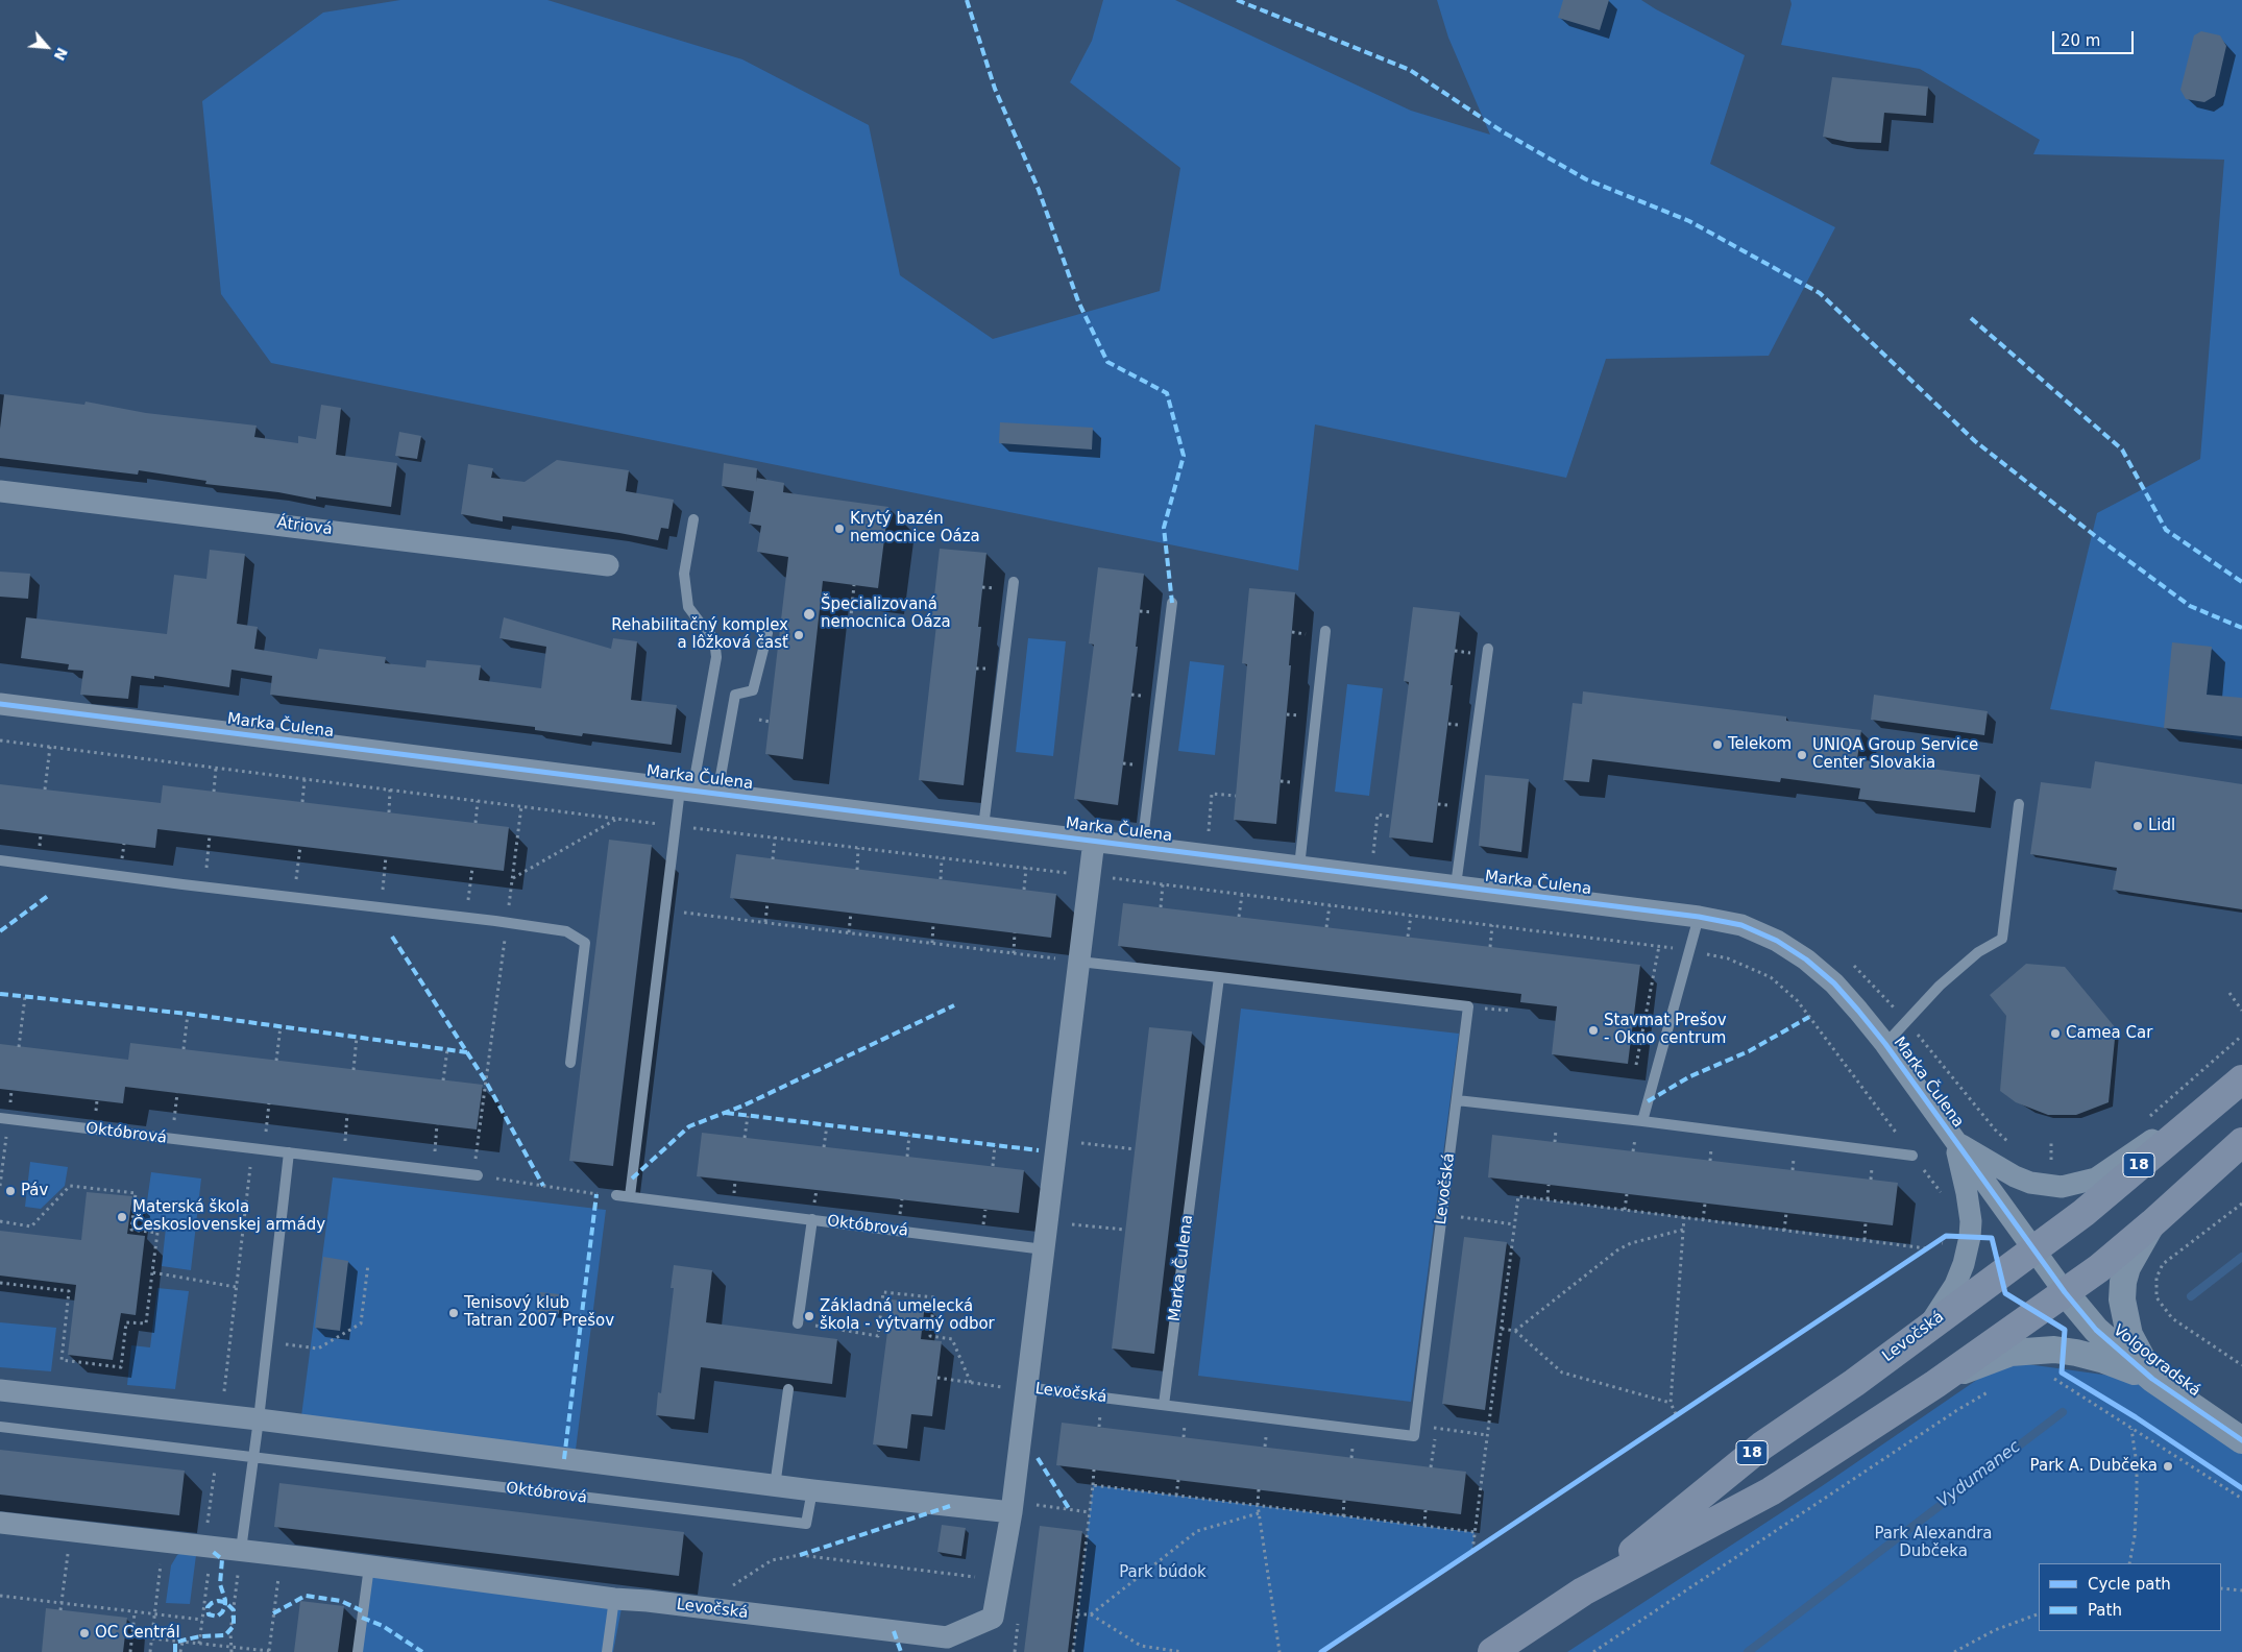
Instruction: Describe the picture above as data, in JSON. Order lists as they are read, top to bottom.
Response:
{
  "streets": {
    "main road": ["18", "Levočská"],
    "street": ["Átriová", "Marka Čulena", "Volgogradská"],
    "lane": ["Októbrová"]
  },
  "crossings": [
    ["Marka Čulena", "Októbrová"],
    ["Marka Čulena", "Levočská"],
    ["Marka Čulena", "Volgogradská"],
    ["Levočská", "Volgogradská"]
  ],
  "water": ["Vydumanec"],
  "parks": ["Park Alexandra Dubčeka", "Park búdok"],
  "places": [
    "Krytý bazén nemocnice Oáza",
    "Špecializovaná nemocnica Oáza",
    "Rehabilitačný komplex a lôžková časť",
    "Telekom",
    "UNIQA Group Service Center Slovakia",
    "Lidl",
    "Stavmat Prešov - Okno centrum",
    "Camea Car",
    "Páv",
    "Materská škola Československej armády",
    "Tenisový klub Tatran 2007 Prešov",
    "Základná umelecká škola - výtvarný odbor",
    "Park A. Dubčeka",
    "OC Centrál"
  ],
  "legend": ["Cycle path", "Path"],
  "scale_bar": "20 m",
  "north": "bottom right"
}
